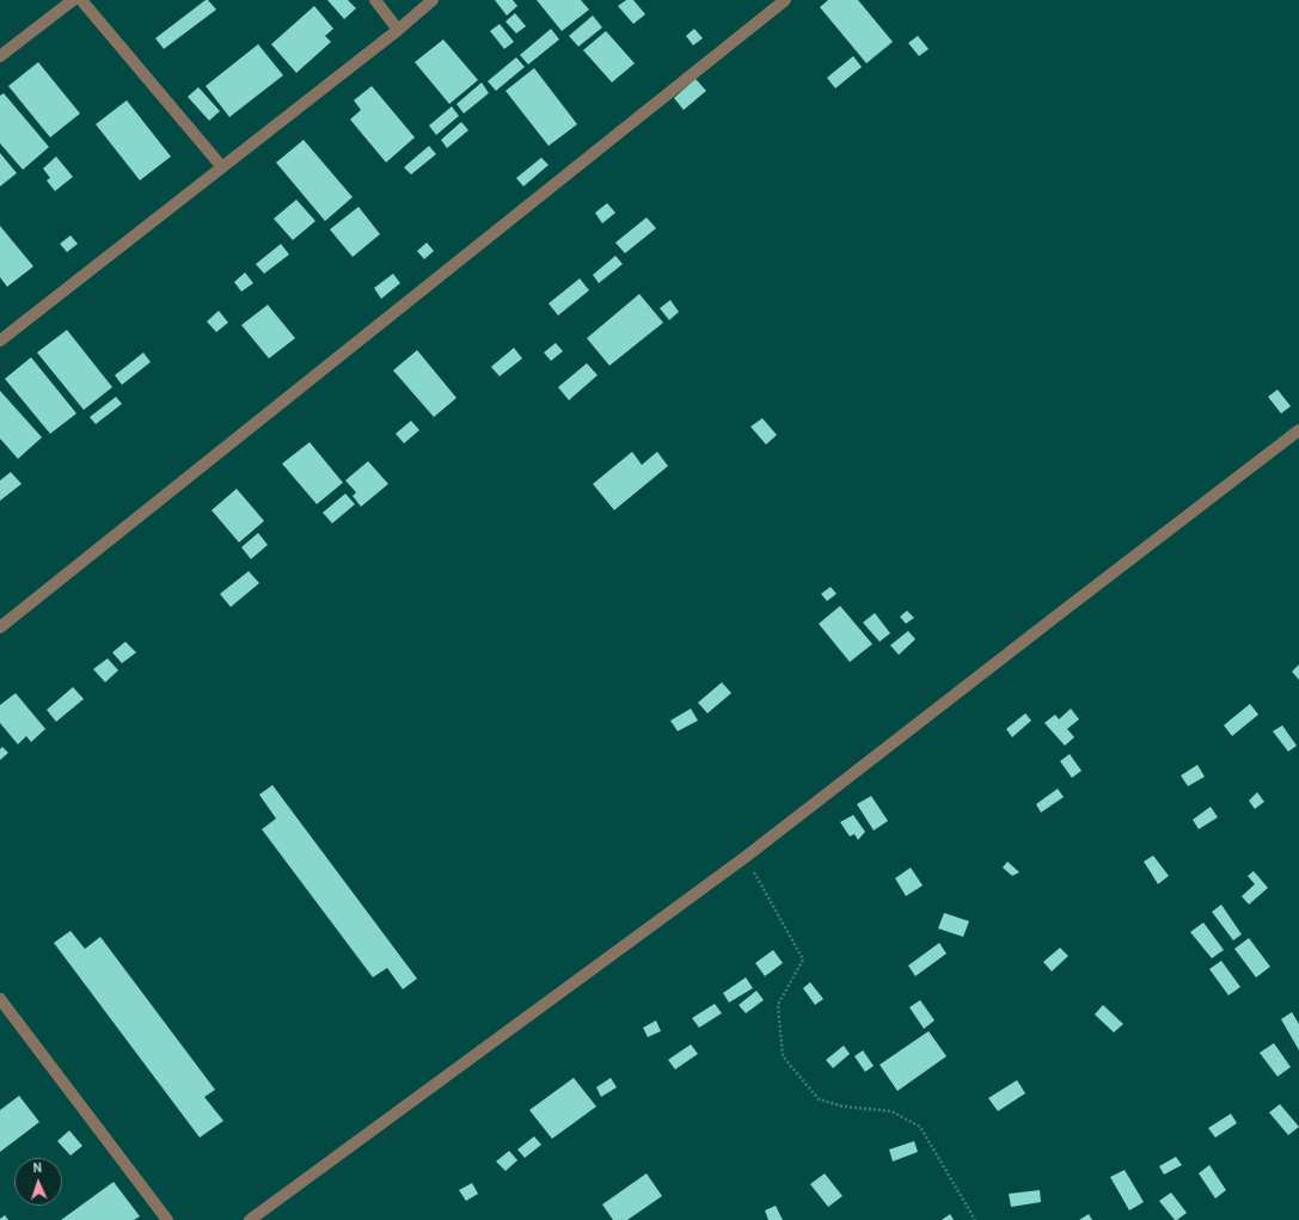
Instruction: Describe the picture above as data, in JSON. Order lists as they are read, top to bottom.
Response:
{
  "north": "top"
}
